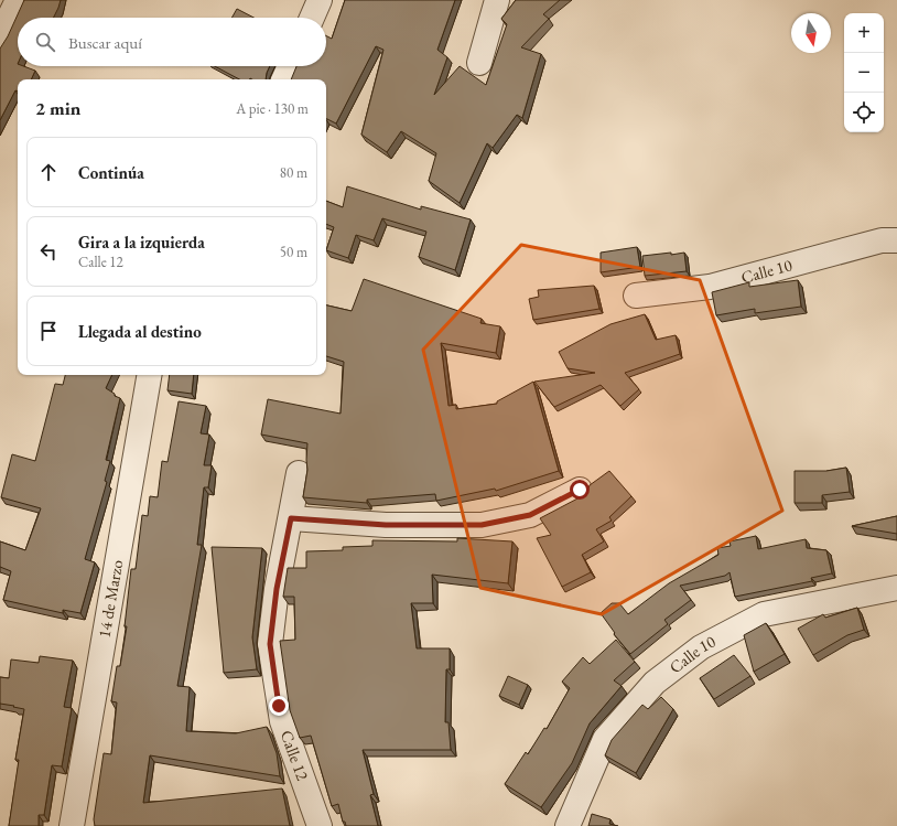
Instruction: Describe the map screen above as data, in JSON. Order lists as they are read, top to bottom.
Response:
{
  "streets": {
    "street": ["Calle 10", "14 de Marzo", "Calle 12"]
  },
  "north": "bottom",
  "page": {
    "map_buttons": ["+", "−"],
    "search": "Buscar aquí",
    "heading": ["2 min", "A pie · 130 m"],
    "list": [
      ["Continúa", "80 m"],
      ["Gira a la izquierda", "Calle 12", "50 m"],
      "Llegada al destino"
    ]
  }
}
